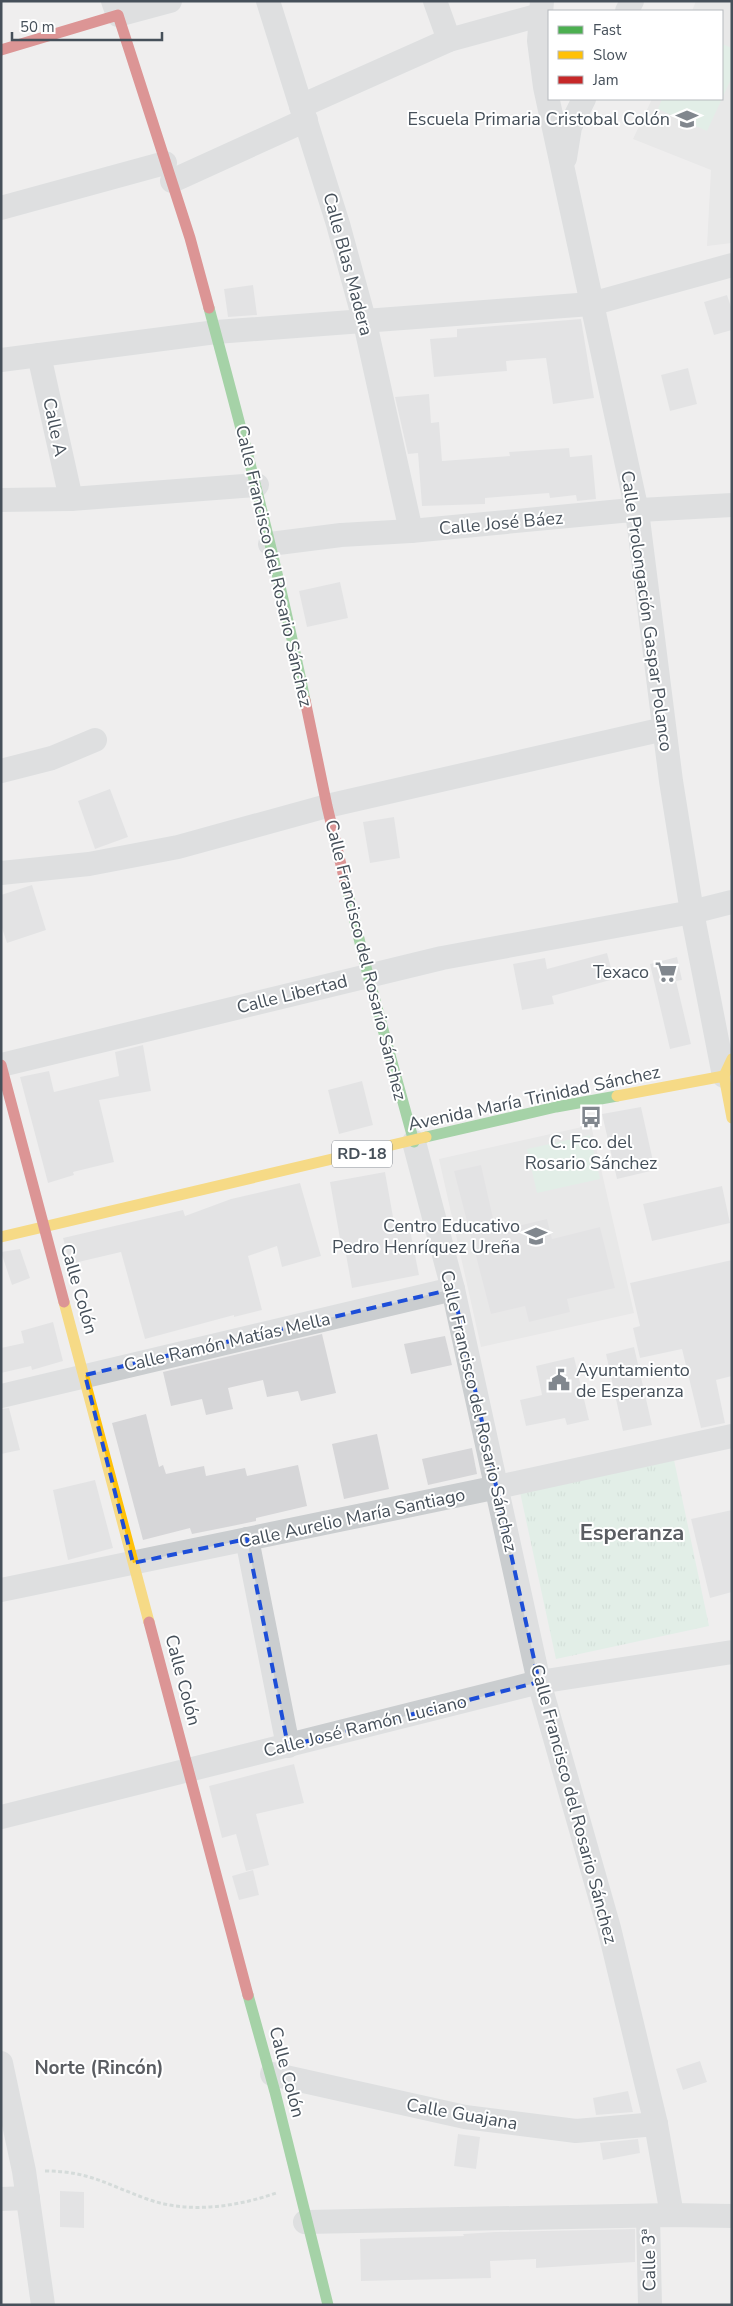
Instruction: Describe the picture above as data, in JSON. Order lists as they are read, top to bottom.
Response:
{
  "streets": {
    "street": [
      "Calle Blas Madera",
      "Calle A",
      "Calle José Báez",
      "Calle Francisco del Rosario Sánchez",
      "Calle Prolongación Gaspar Polanco",
      "Calle Libertad",
      "Avenida María Trinidad Sánchez",
      "RD-18",
      "Calle Colón",
      "Calle Ramón Matías Mella",
      "Calle Aurelio María Santiago",
      "Calle José Ramón Luciano",
      "Calle Guajana",
      "Calle 3ª"
    ]
  },
  "crossings": [
    ["Calle Blas Madera", "Calle José Báez"],
    ["Calle José Báez", "Calle Francisco del Rosario Sánchez"],
    ["Calle José Báez", "Calle Prolongación Gaspar Polanco"],
    ["Calle Francisco del Rosario Sánchez", "Calle Libertad"],
    ["Calle Francisco del Rosario Sánchez", "Avenida María Trinidad Sánchez"],
    ["Calle Francisco del Rosario Sánchez", "Calle Ramón Matías Mella"],
    ["Calle Francisco del Rosario Sánchez", "Calle Aurelio María Santiago"],
    ["Calle Francisco del Rosario Sánchez", "Calle José Ramón Luciano"],
    ["Calle Francisco del Rosario Sánchez", "Calle Guajana"],
    ["Calle Prolongación Gaspar Polanco", "Calle Libertad"],
    ["Calle Prolongación Gaspar Polanco", "Avenida María Trinidad Sánchez"],
    ["Calle Libertad", "Calle Colón"],
    ["Avenida María Trinidad Sánchez", "Calle Colón"],
    ["Calle Colón", "Calle Ramón Matías Mella"],
    ["Calle Colón", "Calle Aurelio María Santiago"],
    ["Calle Colón", "Calle José Ramón Luciano"],
    ["Calle Colón", "Calle Guajana"]
  ],
  "districts": ["Esperanza", "Norte (Rincón)"],
  "places": {
    "school or university": ["Escuela Primaria Cristobal Colón", "Centro Educativo Pedro Henríquez Ureña"],
    "supermarket": ["Texaco"],
    "bus stop": ["C. Fco. del Rosario Sánchez"],
    "public building": ["Ayuntamiento de Esperanza"]
  },
  "legend": ["Fast", "Slow", "Jam"],
  "scale_bar": "50 m"
}
